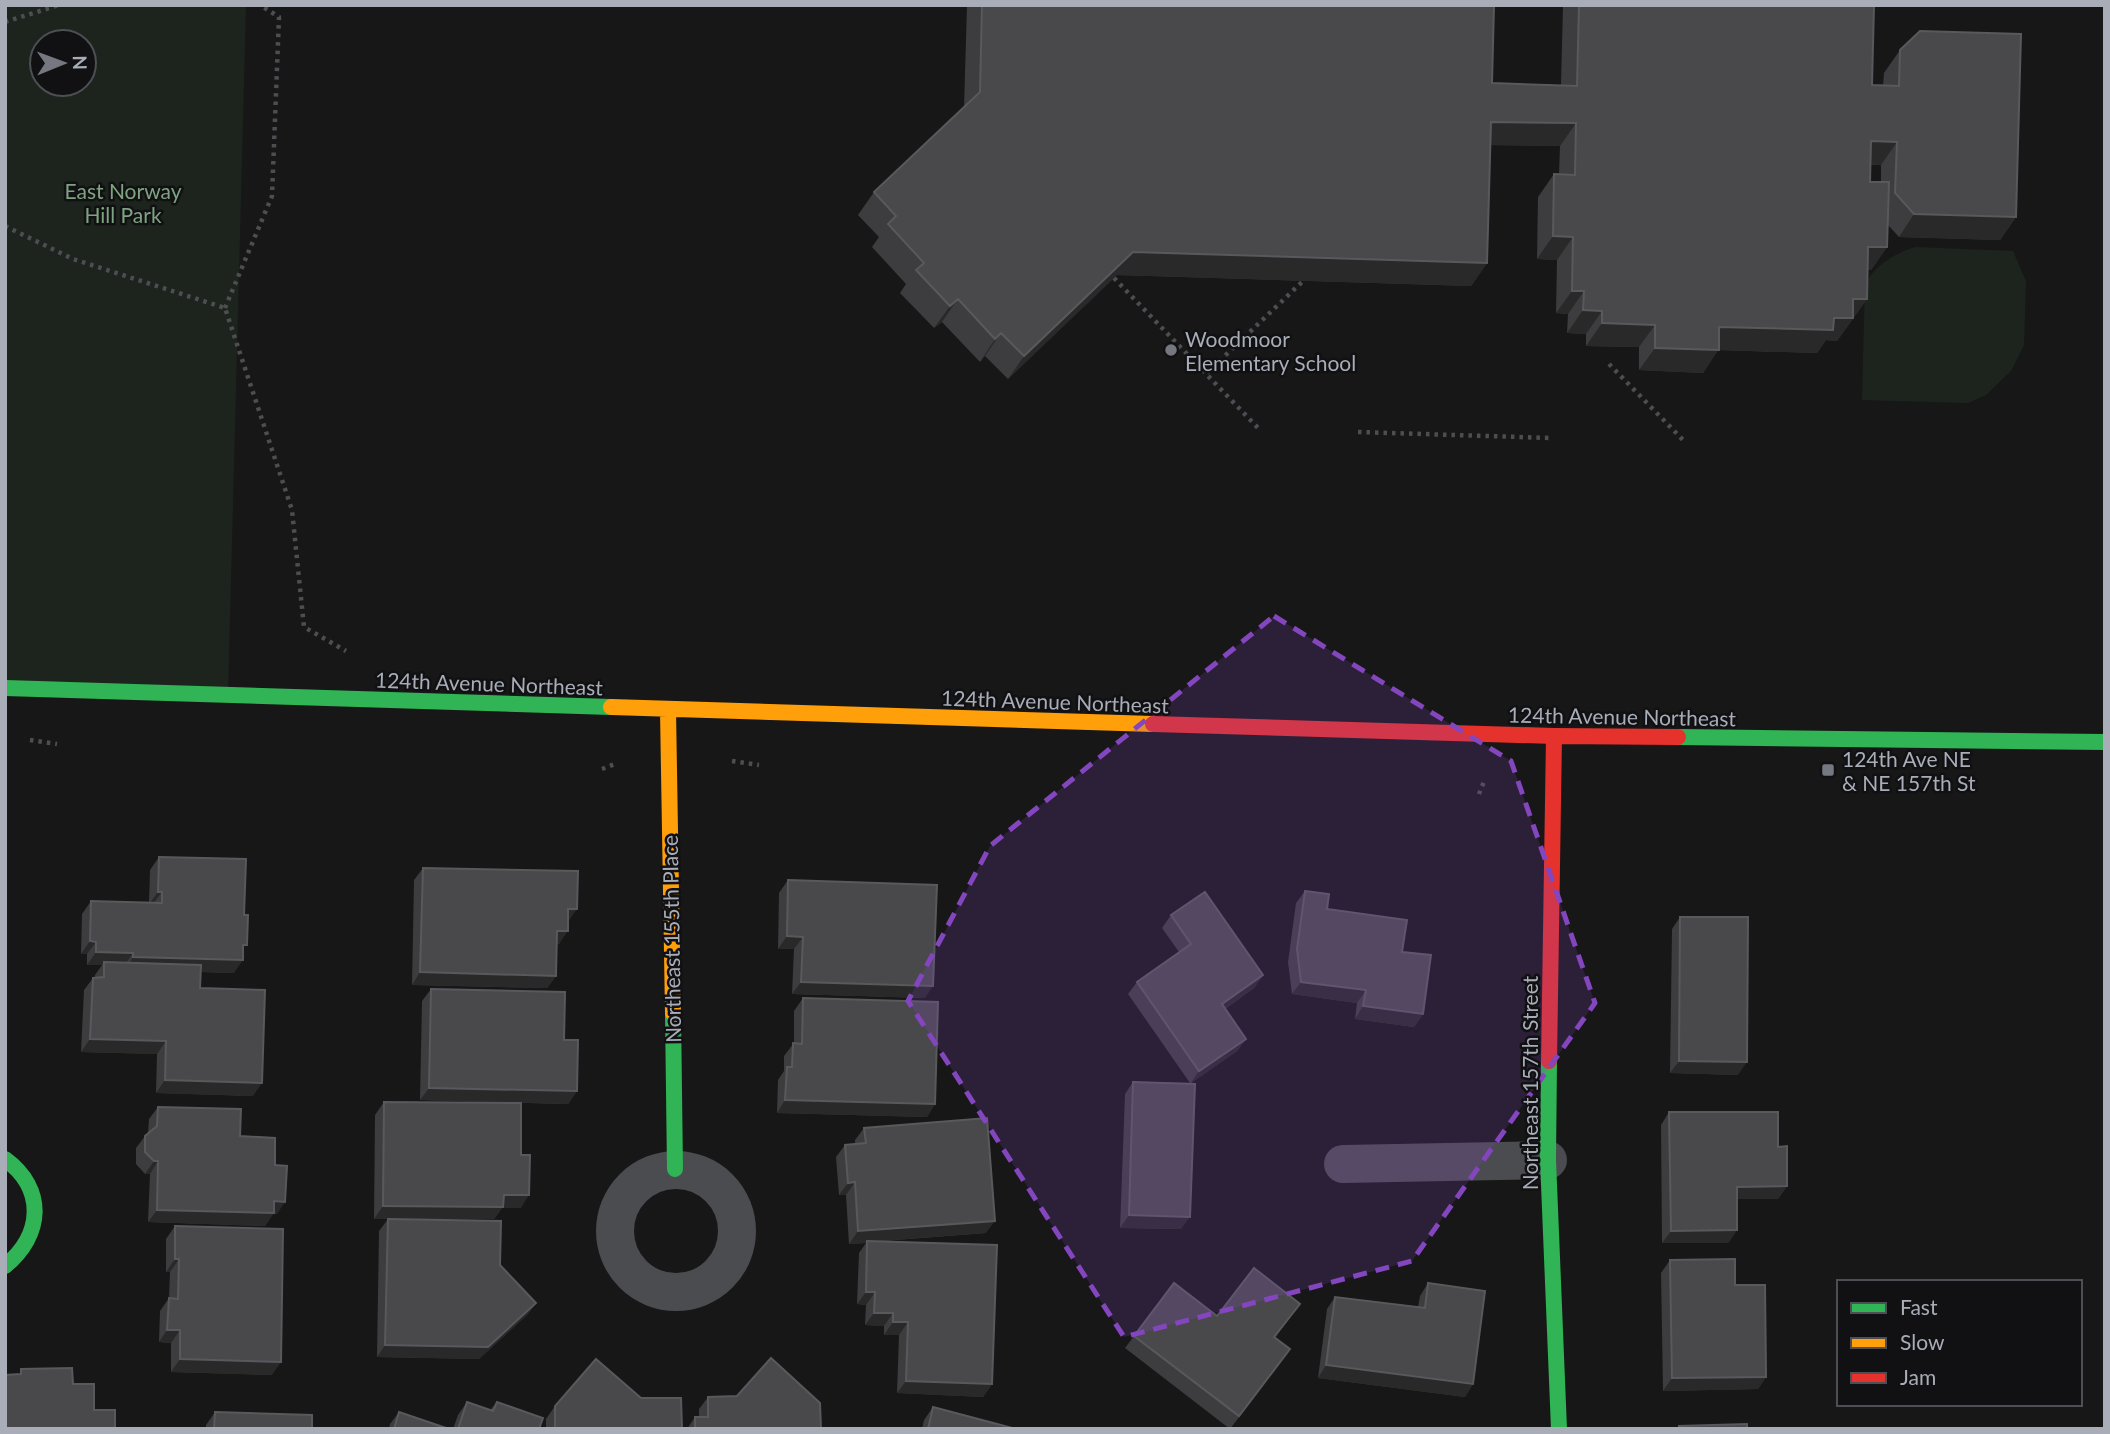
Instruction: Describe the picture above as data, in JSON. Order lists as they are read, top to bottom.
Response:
{
  "streets": {
    "street": ["124th Avenue Northeast", "Northeast 155th Place", "Northeast 157th Street"]
  },
  "crossings": [
    ["124th Avenue Northeast", "Northeast 155th Place"],
    ["124th Avenue Northeast", "Northeast 157th Street"]
  ],
  "parks": ["East Norway Hill Park"],
  "places": {
    "other": ["Woodmoor Elementary School"],
    "transit": ["124th Ave NE & NE 157th St"]
  },
  "legend": ["Fast", "Slow", "Jam"],
  "north": "right"
}
